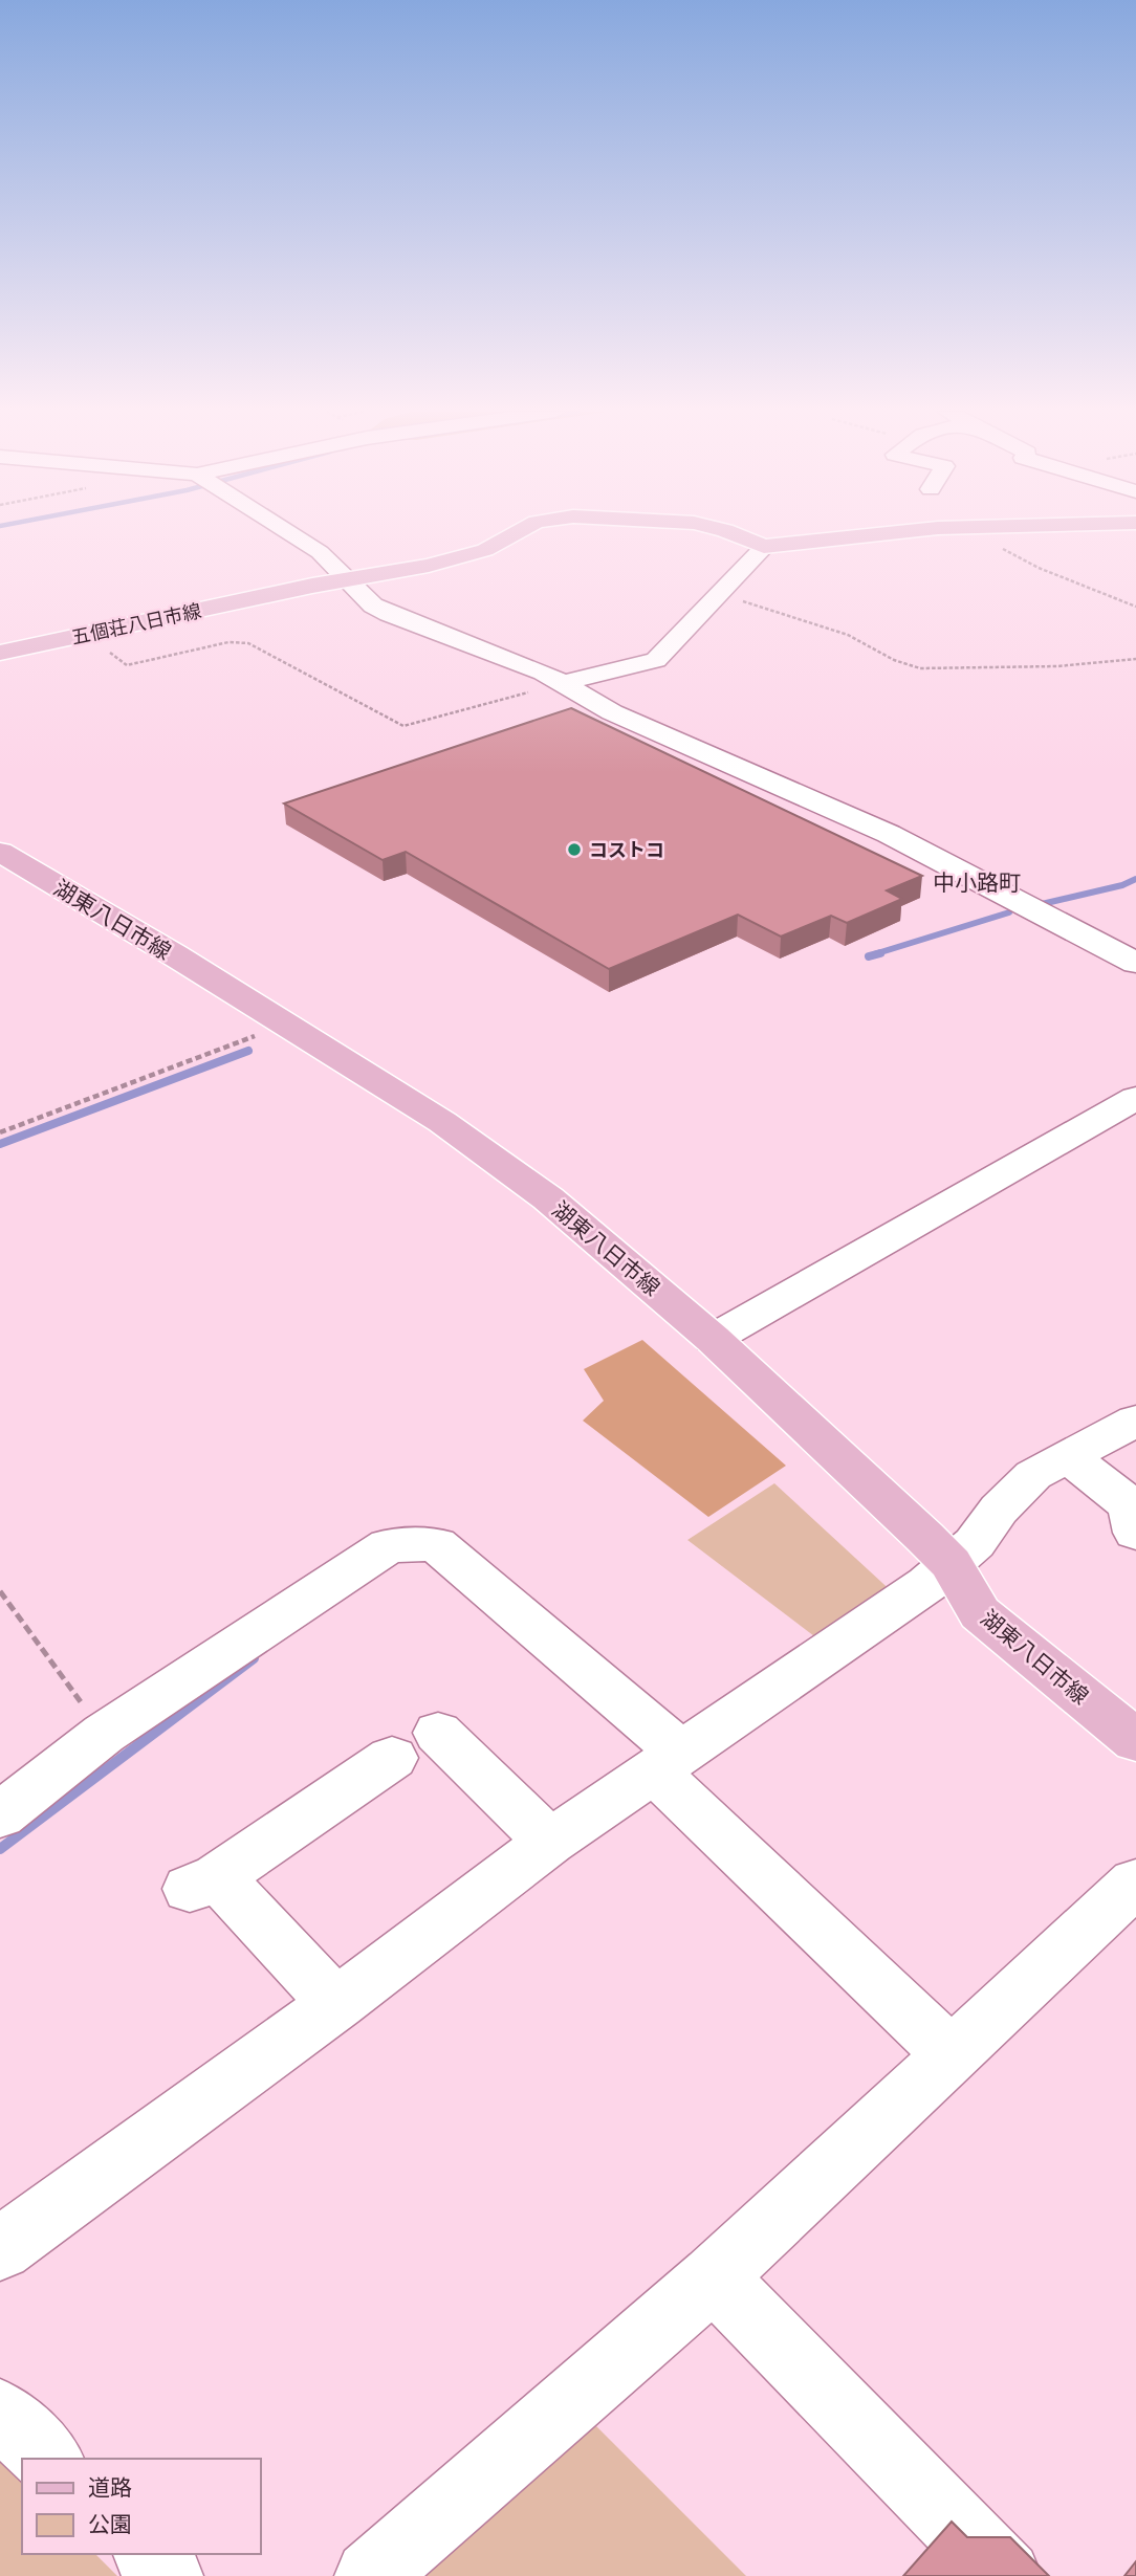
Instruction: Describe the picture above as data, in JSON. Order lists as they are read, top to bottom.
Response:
{
  "streets": {
    "main road": ["五個荘八日市線", "湖東八日市線"]
  },
  "districts": ["中小路町"],
  "places": ["コストコ"],
  "legend": ["道路", "公園"]
}
